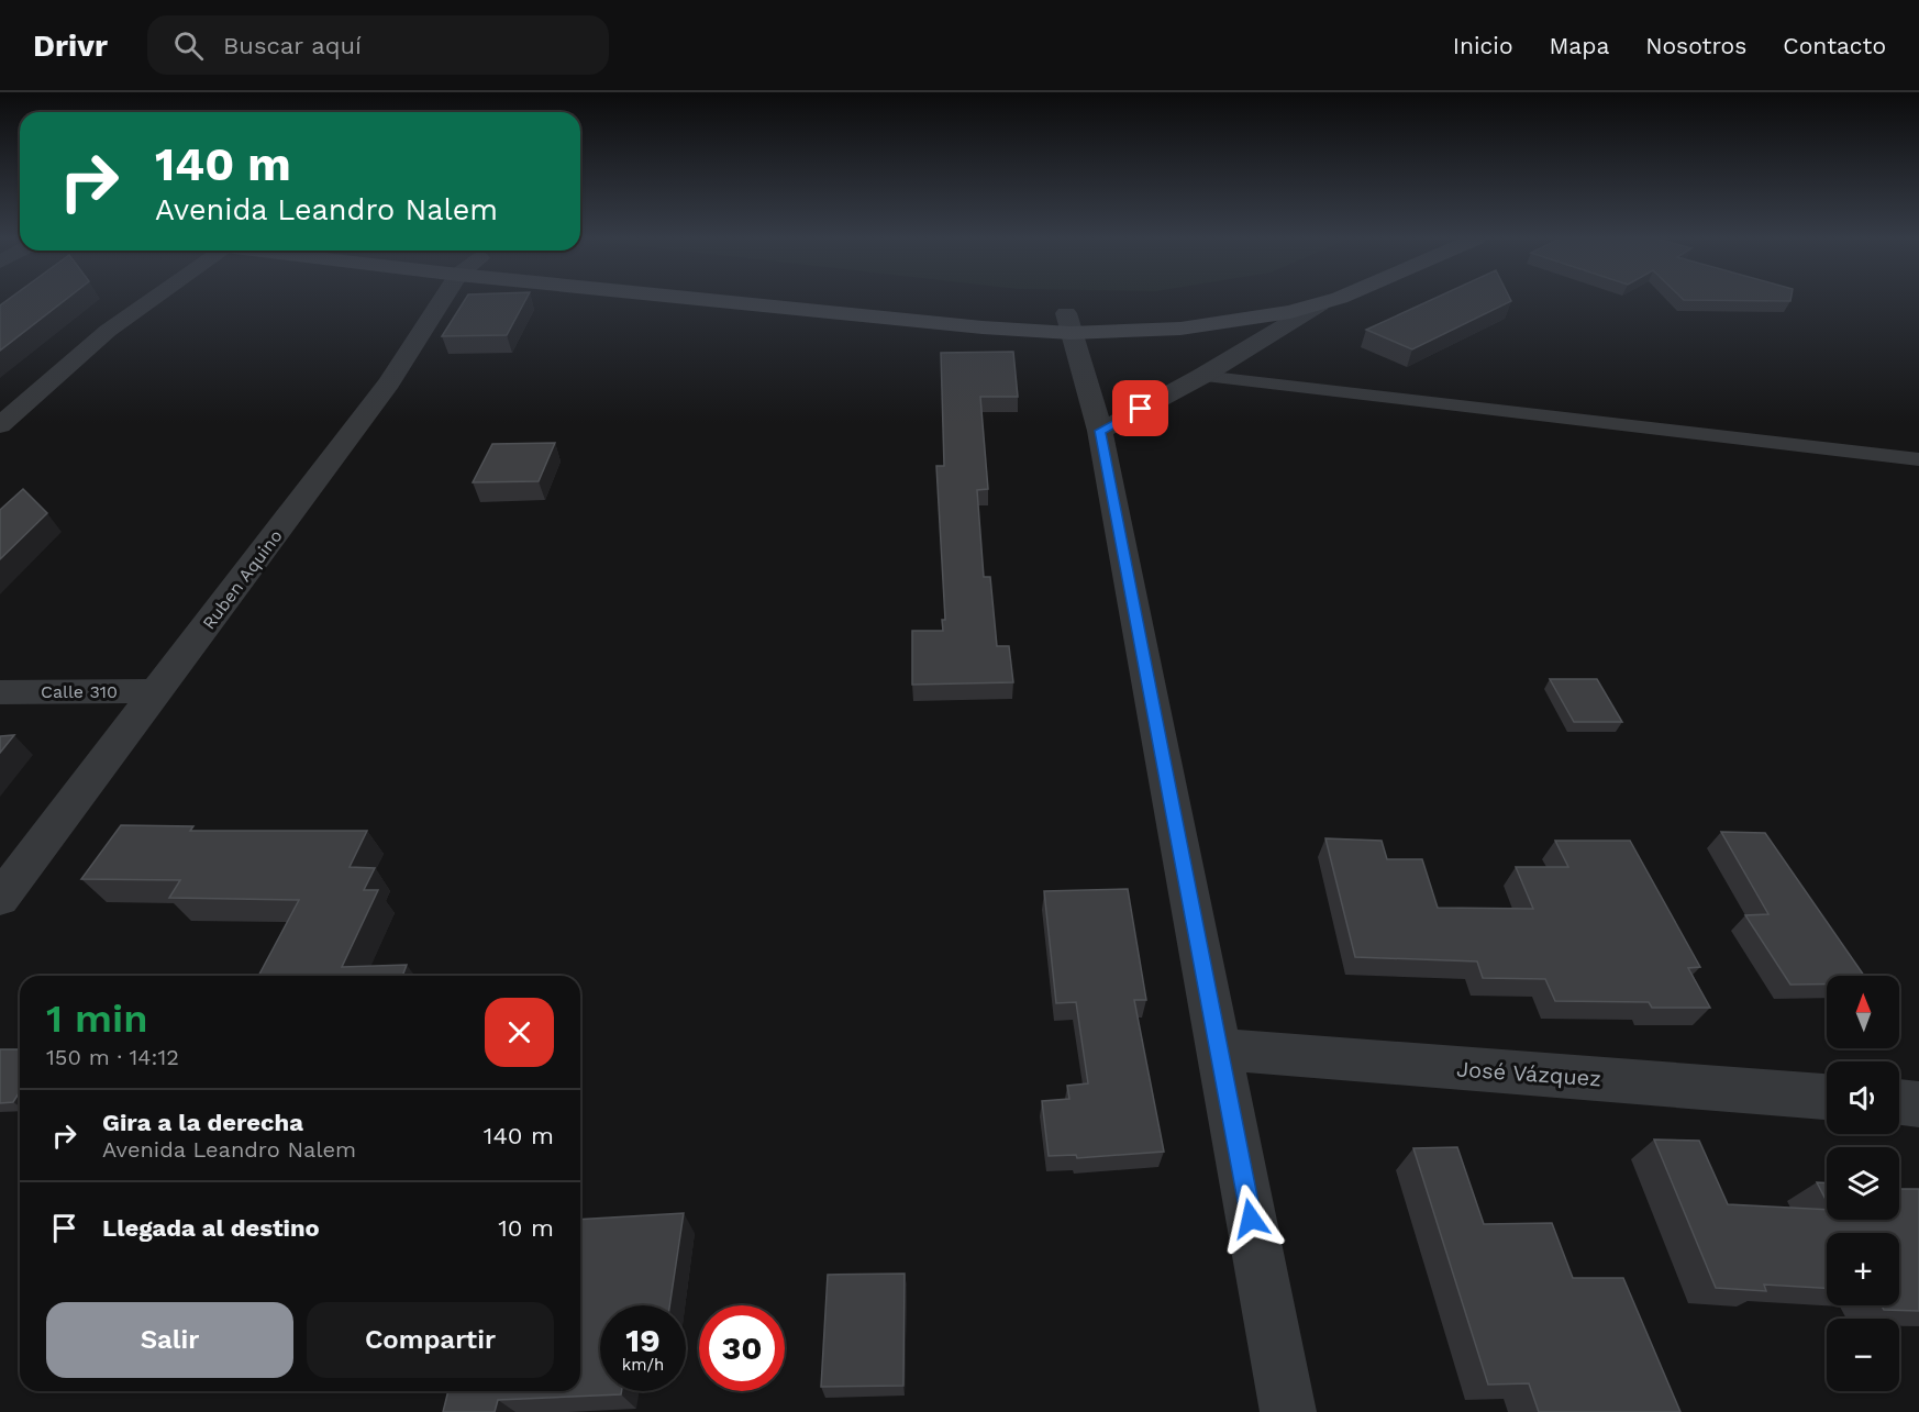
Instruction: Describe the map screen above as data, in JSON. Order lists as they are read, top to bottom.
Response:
{
  "streets": {
    "street": ["Ruben Aquino", "Calle 310", "José Vázquez"]
  },
  "crossings": [
    ["Ruben Aquino", "Calle 310"]
  ],
  "north": "top",
  "page": {
    "header": "Drivr",
    "search": "Buscar aquí",
    "nav": [
      "Inicio",
      "Mapa",
      "Nosotros",
      "Contacto"
    ],
    "turn": ["140 m", "Avenida Leandro Nalem"],
    "map_buttons": ["+", "−"],
    "heading": ["1 min", "150 m · 14:12"],
    "list": [
      {
        "name": "Gira a la derecha",
        "note": "Avenida Leandro Nalem",
        "value": "140 m"
      },
      {
        "name": "Llegada al destino",
        "value": "10 m"
      }
    ],
    "buttons": ["Salir", "Compartir"],
    "speed": "19 km/h",
    "limit": "30"
  }
}
